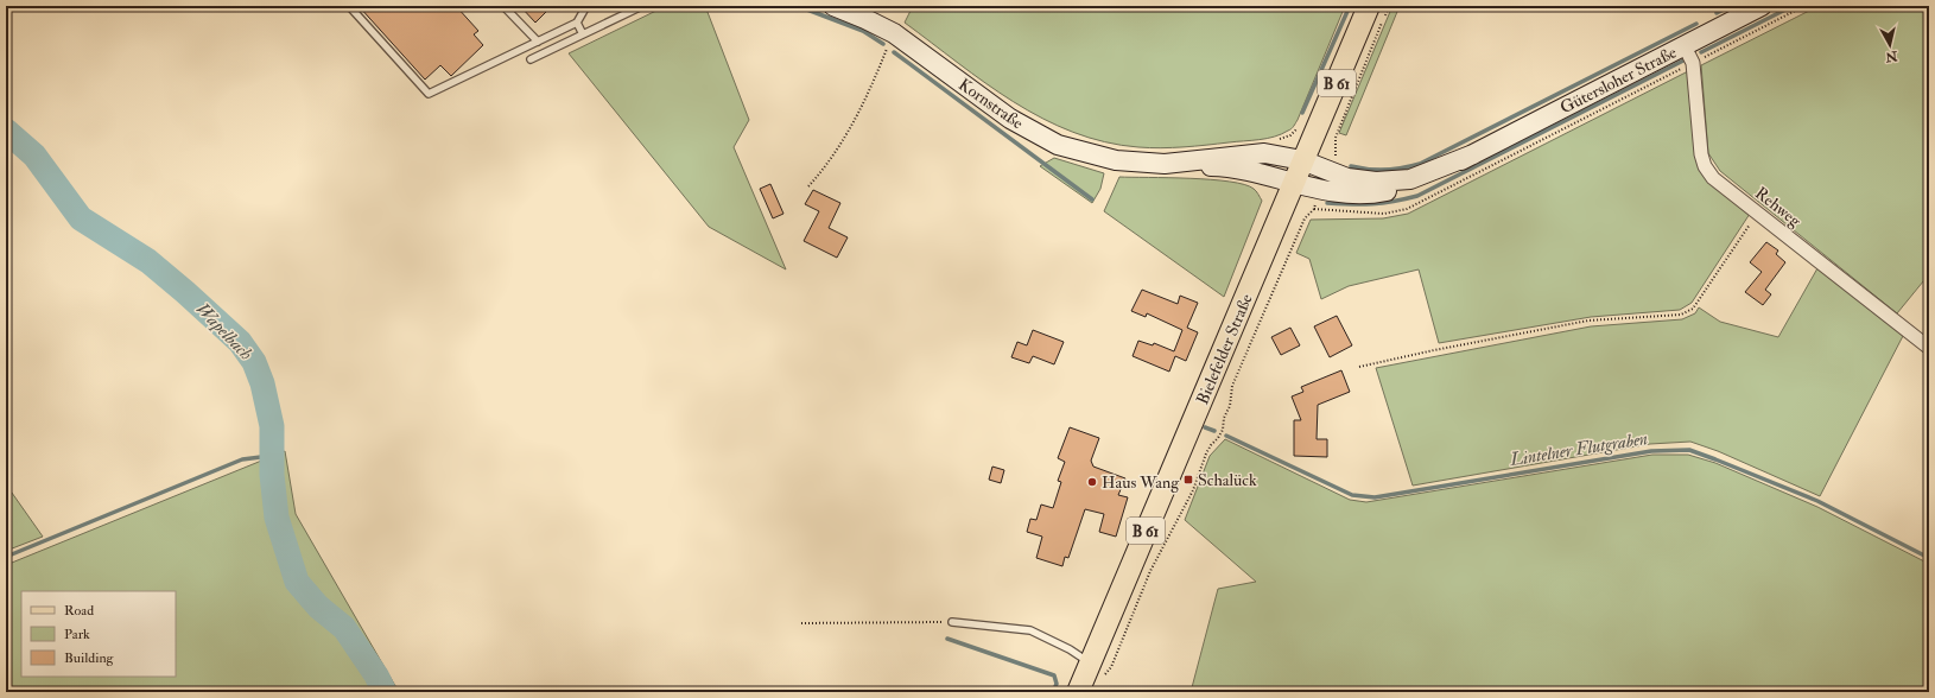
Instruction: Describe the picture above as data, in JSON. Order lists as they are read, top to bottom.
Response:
{
  "streets": {
    "main road": [
      "Gütersloher Straße",
      "B 61",
      "Kornstraße",
      "Bielefelder Straße"
    ],
    "street": ["Rehweg"]
  },
  "crossings": [
    ["Gütersloher Straße", "Kornstraße"],
    ["Gütersloher Straße", "Rehweg"],
    ["Gütersloher Straße", "Bielefelder Straße"],
    ["Kornstraße", "Bielefelder Straße"]
  ],
  "water": ["Wapelbach", "Lintelner Flutgraben"],
  "places": {
    "transit": ["Schalück"],
    "other": ["Haus Wang"]
  },
  "legend": ["Road", "Park", "Building"],
  "north": "bottom"
}
